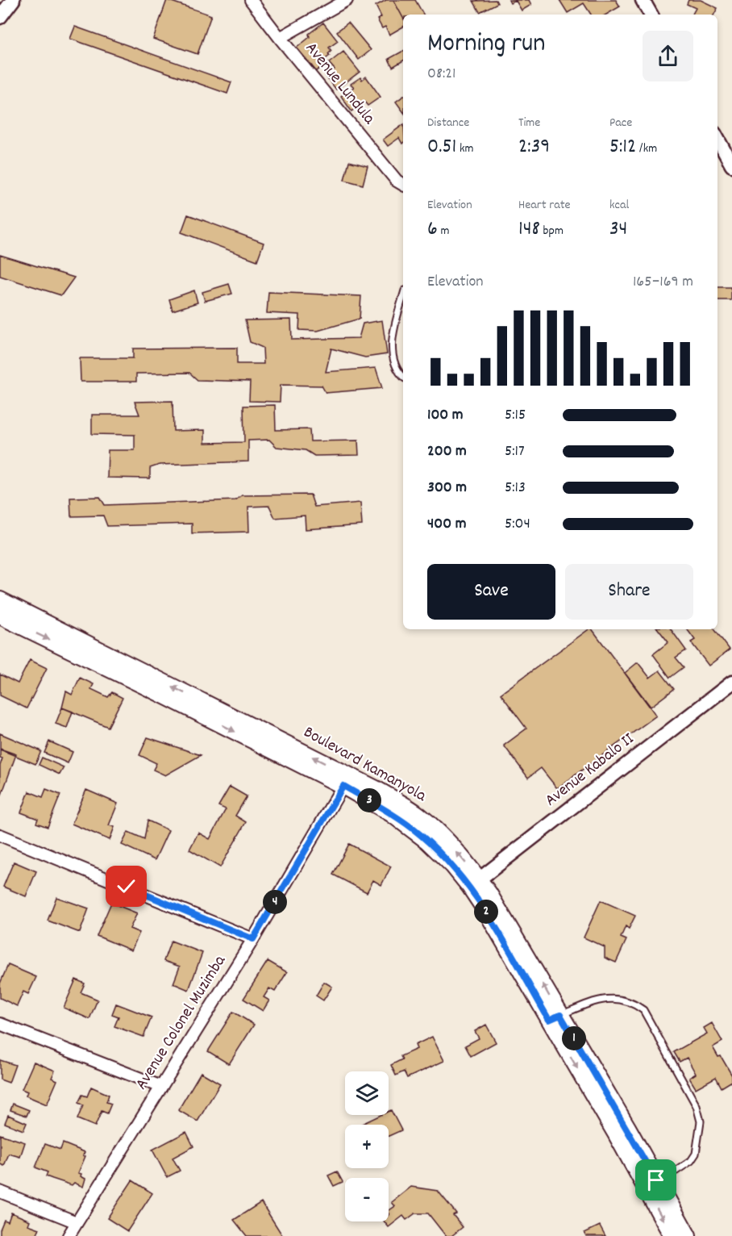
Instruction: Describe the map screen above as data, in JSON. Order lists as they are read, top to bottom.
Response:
{
  "streets": {
    "main road": ["Boulevard Kamanyola"],
    "street": ["Avenue Lundula", "Avenue Kabalo II", "Avenue Colonel Muzimba"]
  },
  "crossings": [
    ["Boulevard Kamanyola", "Avenue Kabalo II"],
    ["Boulevard Kamanyola", "Avenue Colonel Muzimba"]
  ],
  "page": {
    "heading": ["Morning run", "08:21"],
    "stats": [
      ["Distance", "0.51 km"],
      ["Time", "2:39"],
      ["Pace", "5:12 /km"],
      ["Elevation", "6 m"],
      ["Heart rate", "148 bpm"],
      ["kcal", "34"]
    ],
    "chart": ["Elevation", "165–169 m"],
    "list": [
      {
        "name": "100 m",
        "note": "5:15"
      },
      {
        "name": "200 m",
        "note": "5:17"
      },
      {
        "name": "300 m",
        "note": "5:13"
      },
      {
        "name": "400 m",
        "note": "5:04"
      }
    ],
    "buttons": ["Save", "Share"],
    "pins": [
      "3",
      "4",
      "2",
      "1"
    ],
    "map_buttons": ["+", "−"]
  }
}
